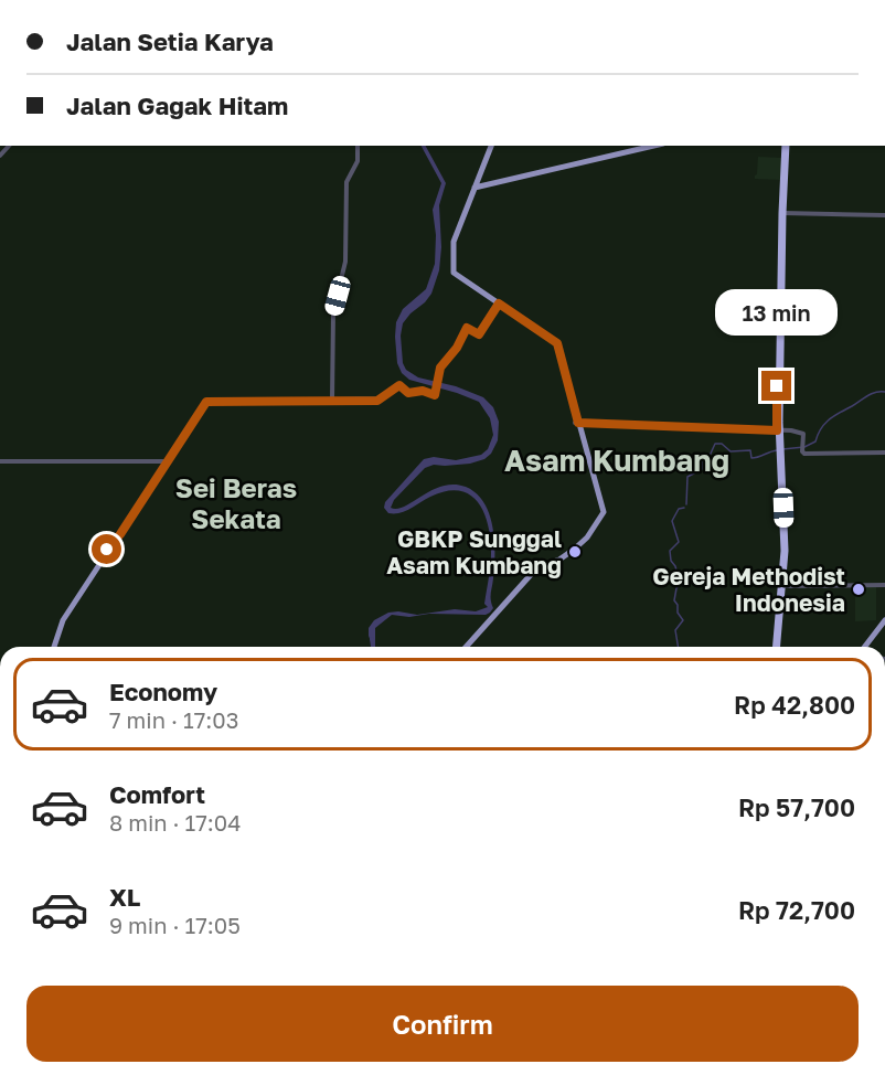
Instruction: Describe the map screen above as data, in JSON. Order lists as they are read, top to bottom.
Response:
{
  "districts": ["Asam Kumbang", "Sei Beras Sekata"],
  "places": ["GBKP Sunggal Asam Kumbang", "Gereja Methodist Indonesia"],
  "page": {
    "banner": ["Jalan Setia Karya", "Jalan Gagak Hitam"],
    "bubble": "13 min",
    "list": [
      {
        "name": "Economy",
        "note": "7 min · 17:03",
        "value": "Rp 42,800"
      },
      {
        "name": "Comfort",
        "note": "8 min · 17:04",
        "value": "Rp 57,700"
      },
      {
        "name": "XL",
        "note": "9 min · 17:05",
        "value": "Rp 72,700"
      }
    ],
    "buttons": "Confirm"
  }
}
